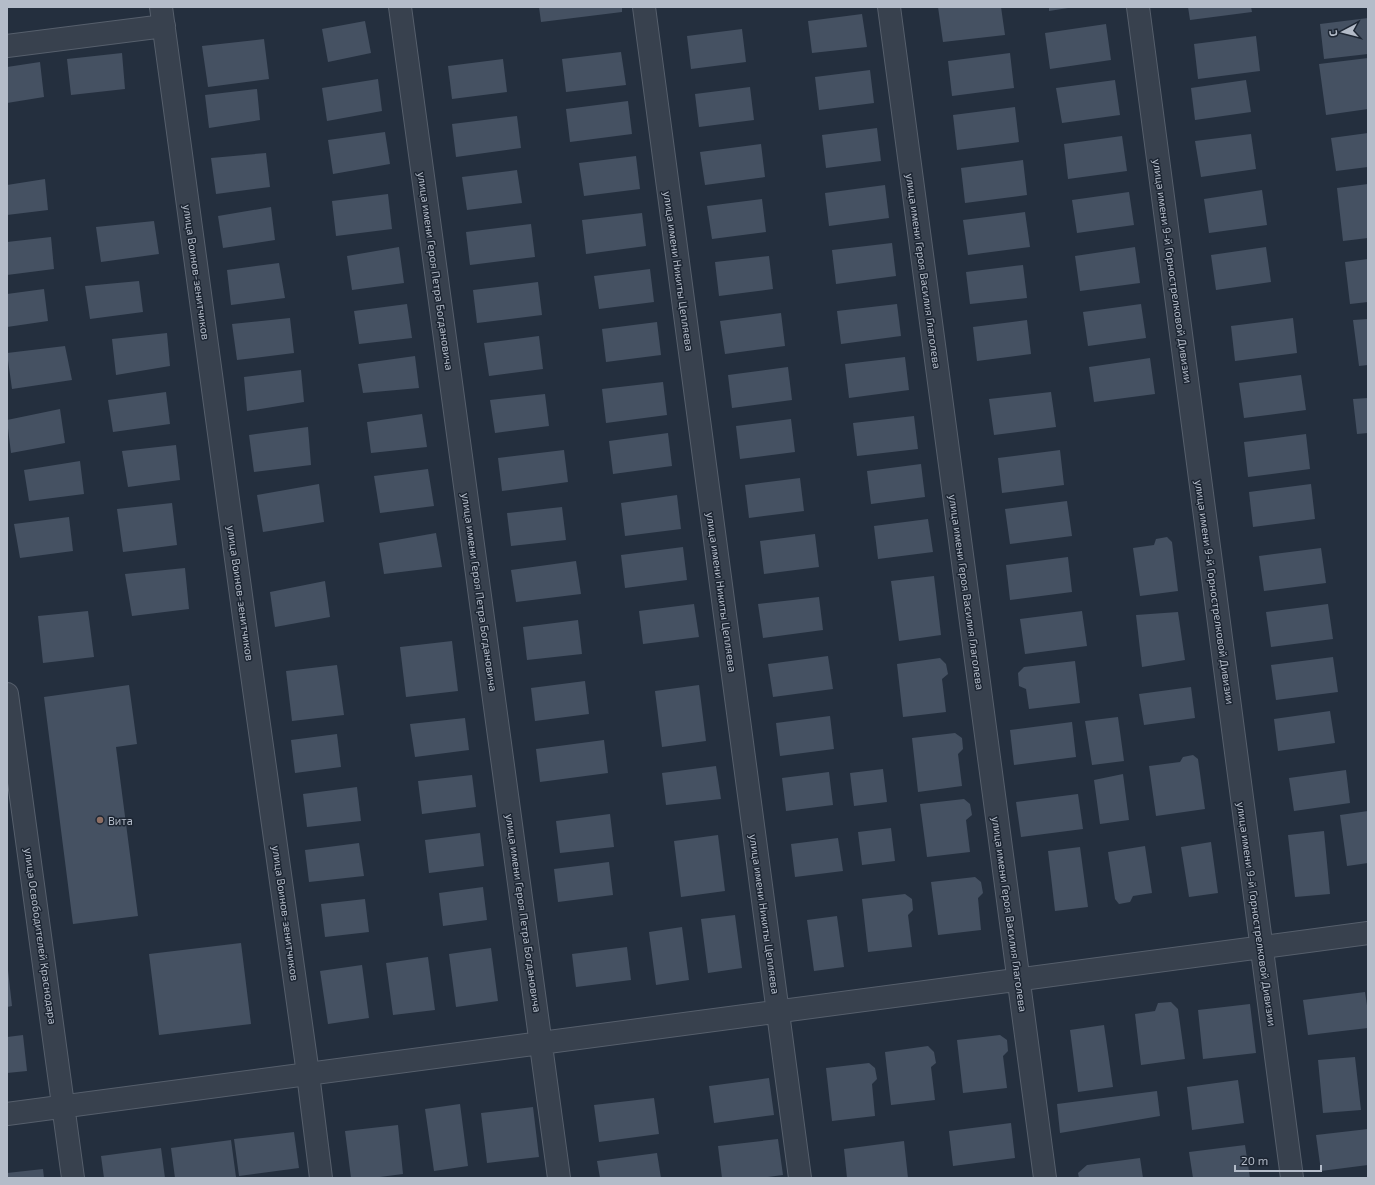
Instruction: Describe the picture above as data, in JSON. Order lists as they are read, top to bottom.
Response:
{
  "streets": {
    "street": [
      "улица имени Героя Петра Богдановича",
      "улица имени Никиты Цепляева",
      "улица имени Героя Василия Глаголева",
      "улица имени 9-й Горнострелковой Дивизии",
      "улица Воинов-зенитчиков",
      "улица Освободителей Краснодара"
    ]
  },
  "places": ["Вита"],
  "scale_bar": "20 m",
  "north": "left"
}
